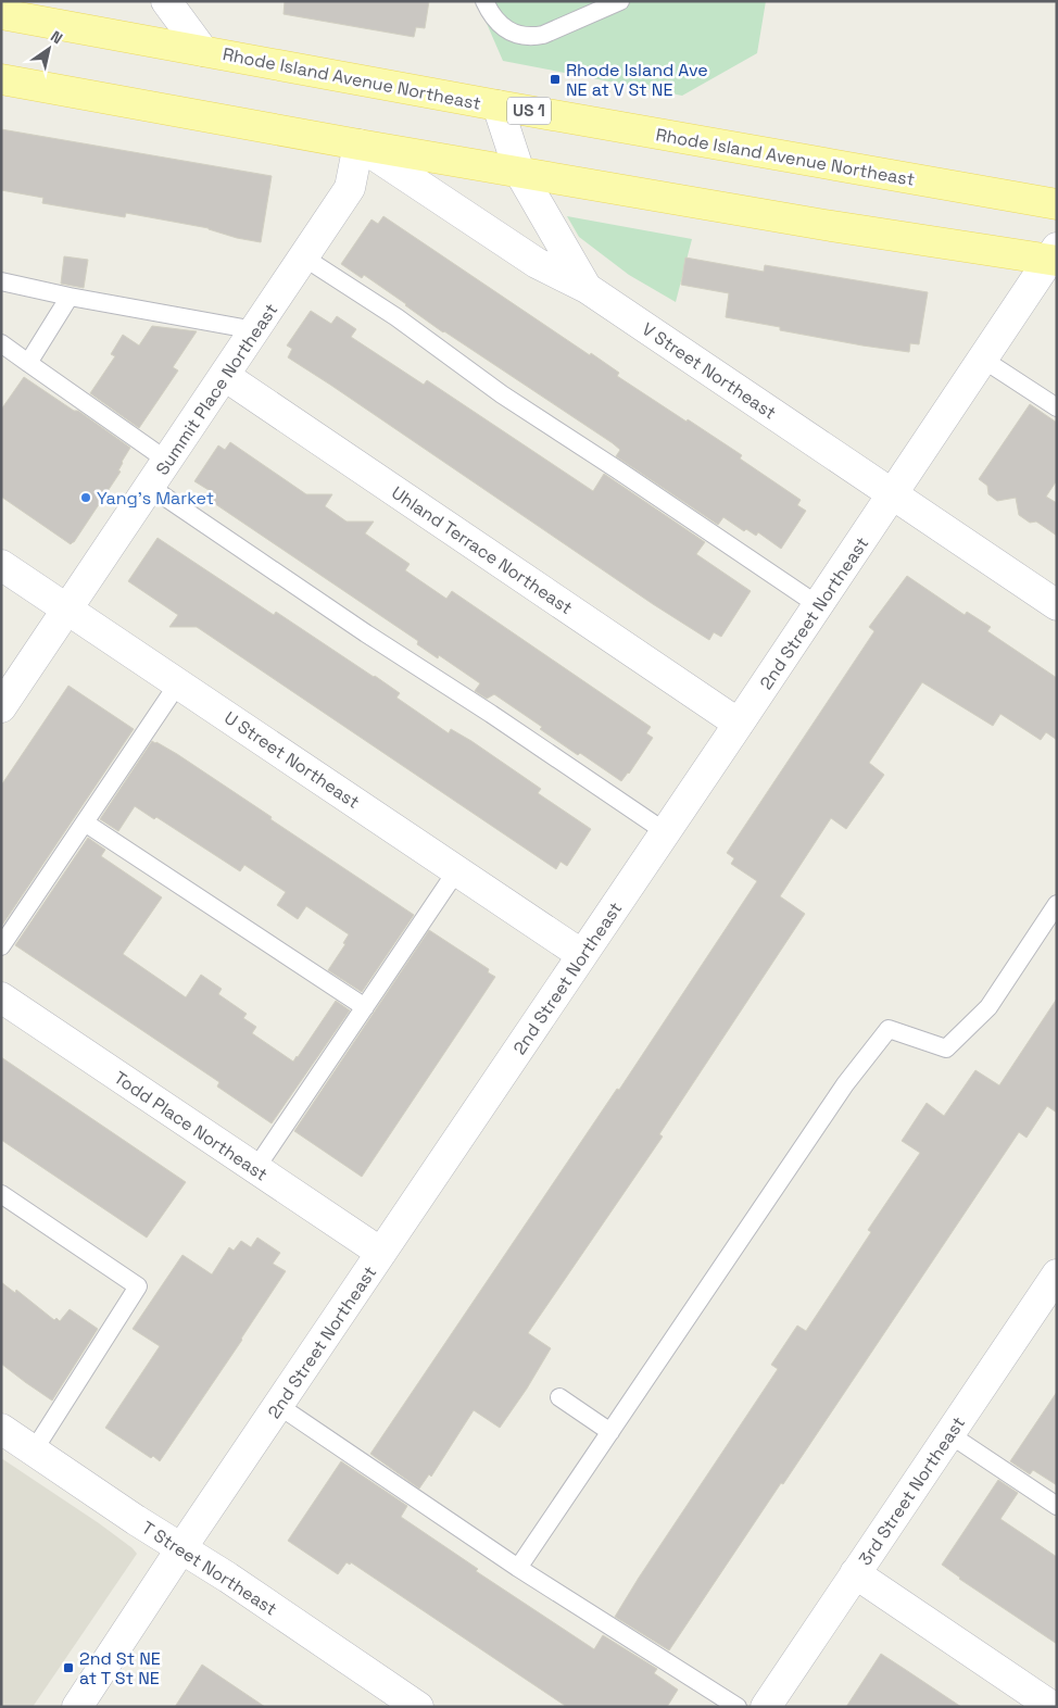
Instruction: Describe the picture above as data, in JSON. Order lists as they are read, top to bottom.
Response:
{
  "streets": {
    "main road": ["Rhode Island Avenue Northeast", "US 1"],
    "street": [
      "V Street Northeast",
      "Summit Place Northeast",
      "Uhland Terrace Northeast",
      "2nd Street Northeast",
      "U Street Northeast",
      "Todd Place Northeast",
      "3rd Street Northeast",
      "T Street Northeast"
    ]
  },
  "crossings": [
    ["V Street Northeast", "Summit Place Northeast"],
    ["V Street Northeast", "2nd Street Northeast"],
    ["Summit Place Northeast", "Uhland Terrace Northeast"],
    ["Summit Place Northeast", "U Street Northeast"],
    ["Uhland Terrace Northeast", "2nd Street Northeast"],
    ["2nd Street Northeast", "U Street Northeast"],
    ["2nd Street Northeast", "Todd Place Northeast"],
    ["2nd Street Northeast", "T Street Northeast"]
  ],
  "places": {
    "transit": ["Rhode Island Ave NE at V St NE", "2nd St NE at T St NE"],
    "other": ["Yang's Market"]
  },
  "north": "top right"
}
